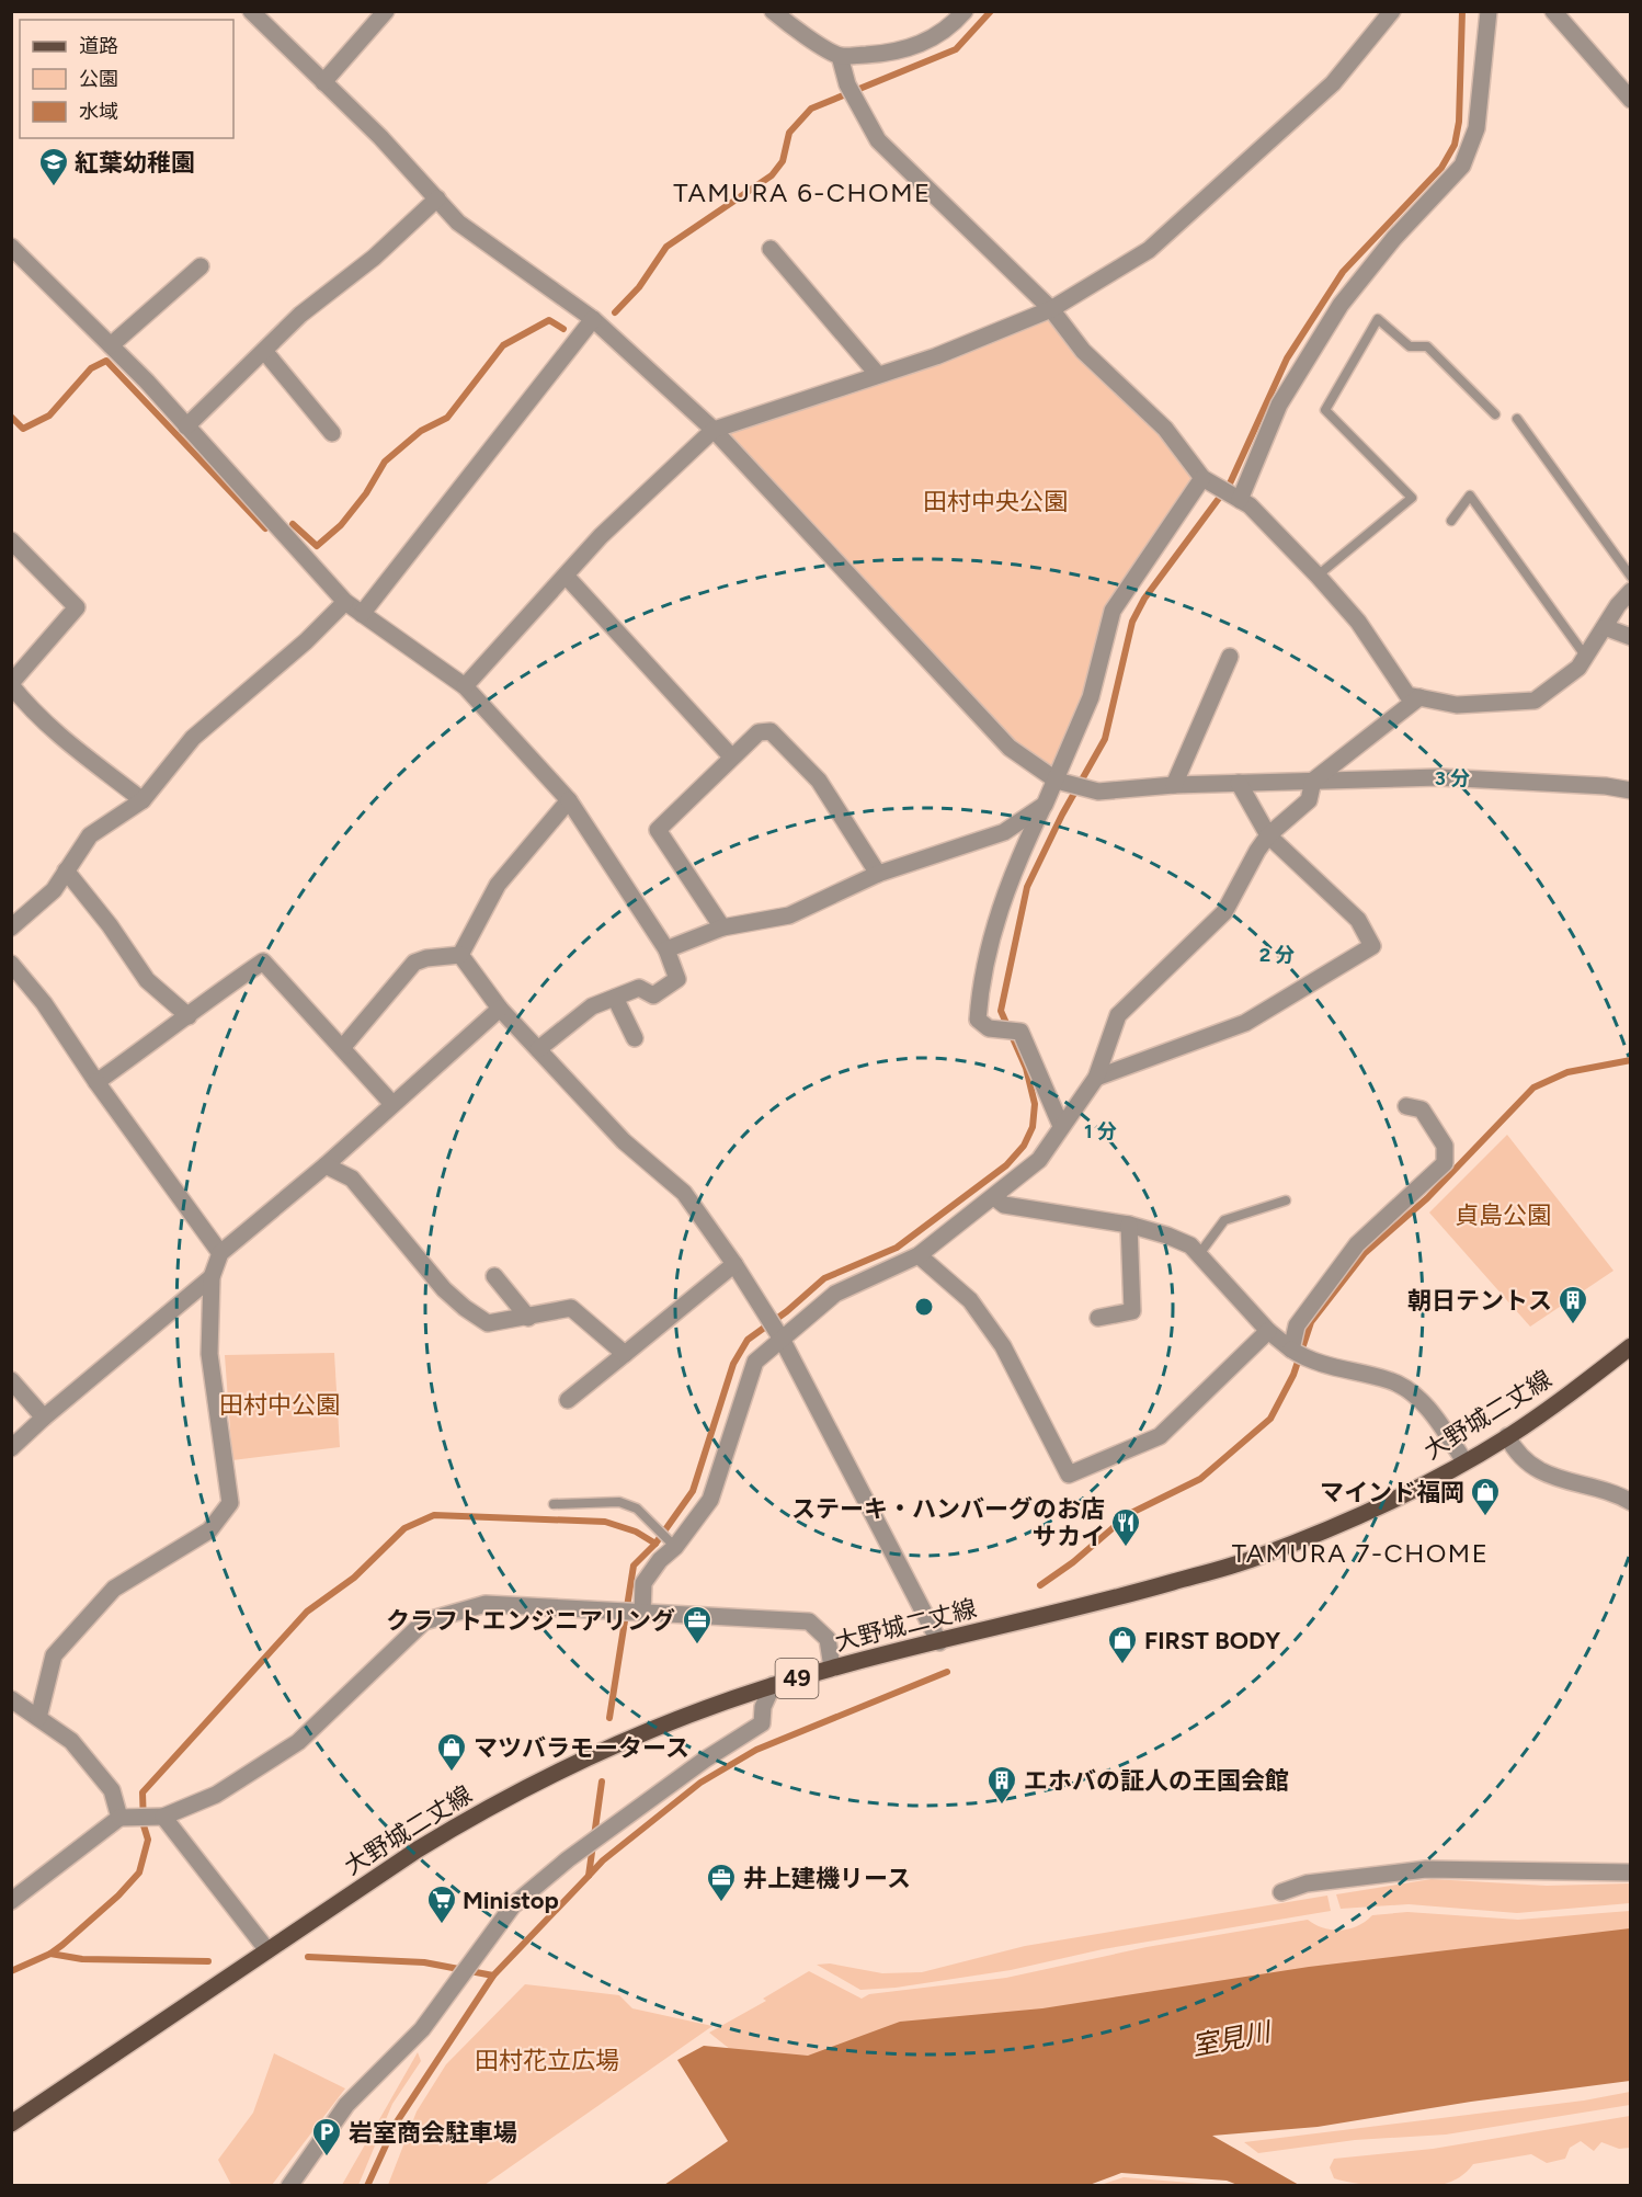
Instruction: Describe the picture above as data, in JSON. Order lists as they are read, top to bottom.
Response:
{
  "streets": {
    "main road": ["大野城二丈線", "49"]
  },
  "districts": ["TAMURA 6-CHOME", "TAMURA 7-CHOME"],
  "water": ["室見川"],
  "parks": [
    "田村中央公園",
    "貞島公園",
    "田村中公園",
    "田村花立広場"
  ],
  "places": {
    "school or university": ["紅葉幼稚園"],
    "building": ["朝日テントス", "エホバの証人の王国会館"],
    "shop": ["マインド福岡", "FIRST BODY", "マツバラモータース"],
    "restaurant": ["ステーキ・ハンバーグのお店 サカイ"],
    "office": ["クラフトエンジニアリング", "井上建機リース"],
    "supermarket": ["Ministop"],
    "parking": ["岩室商会駐車場"]
  },
  "legend": ["道路", "公園", "水域"],
  "rings": ["3 分", "2 分", "1 分"]
}
